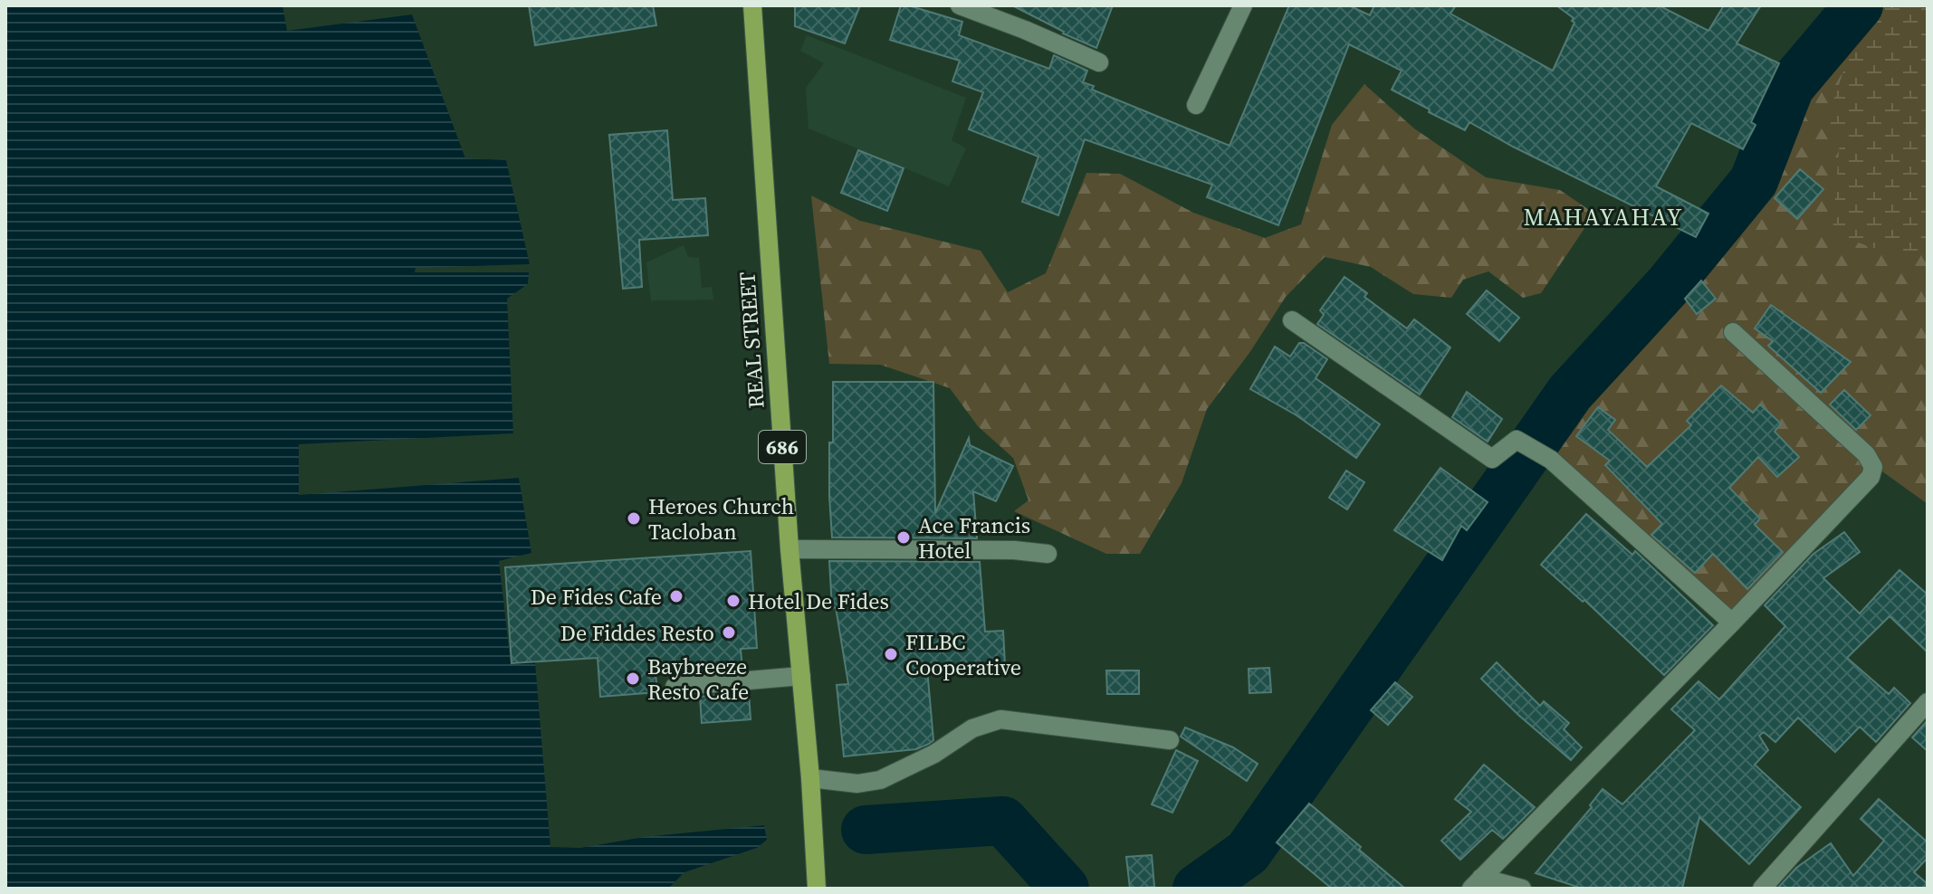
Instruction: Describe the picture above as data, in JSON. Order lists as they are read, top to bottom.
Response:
{
  "streets": {
    "main road": ["REAL STREET", "686"]
  },
  "districts": ["MAHAYAHAY"],
  "places": [
    "Heroes Church Tacloban",
    "Ace Francis Hotel",
    "De Fides Cafe",
    "Hotel De Fides",
    "De Fiddes Resto",
    "FILBC Cooperative",
    "Baybreeze Resto Cafe"
  ]
}
